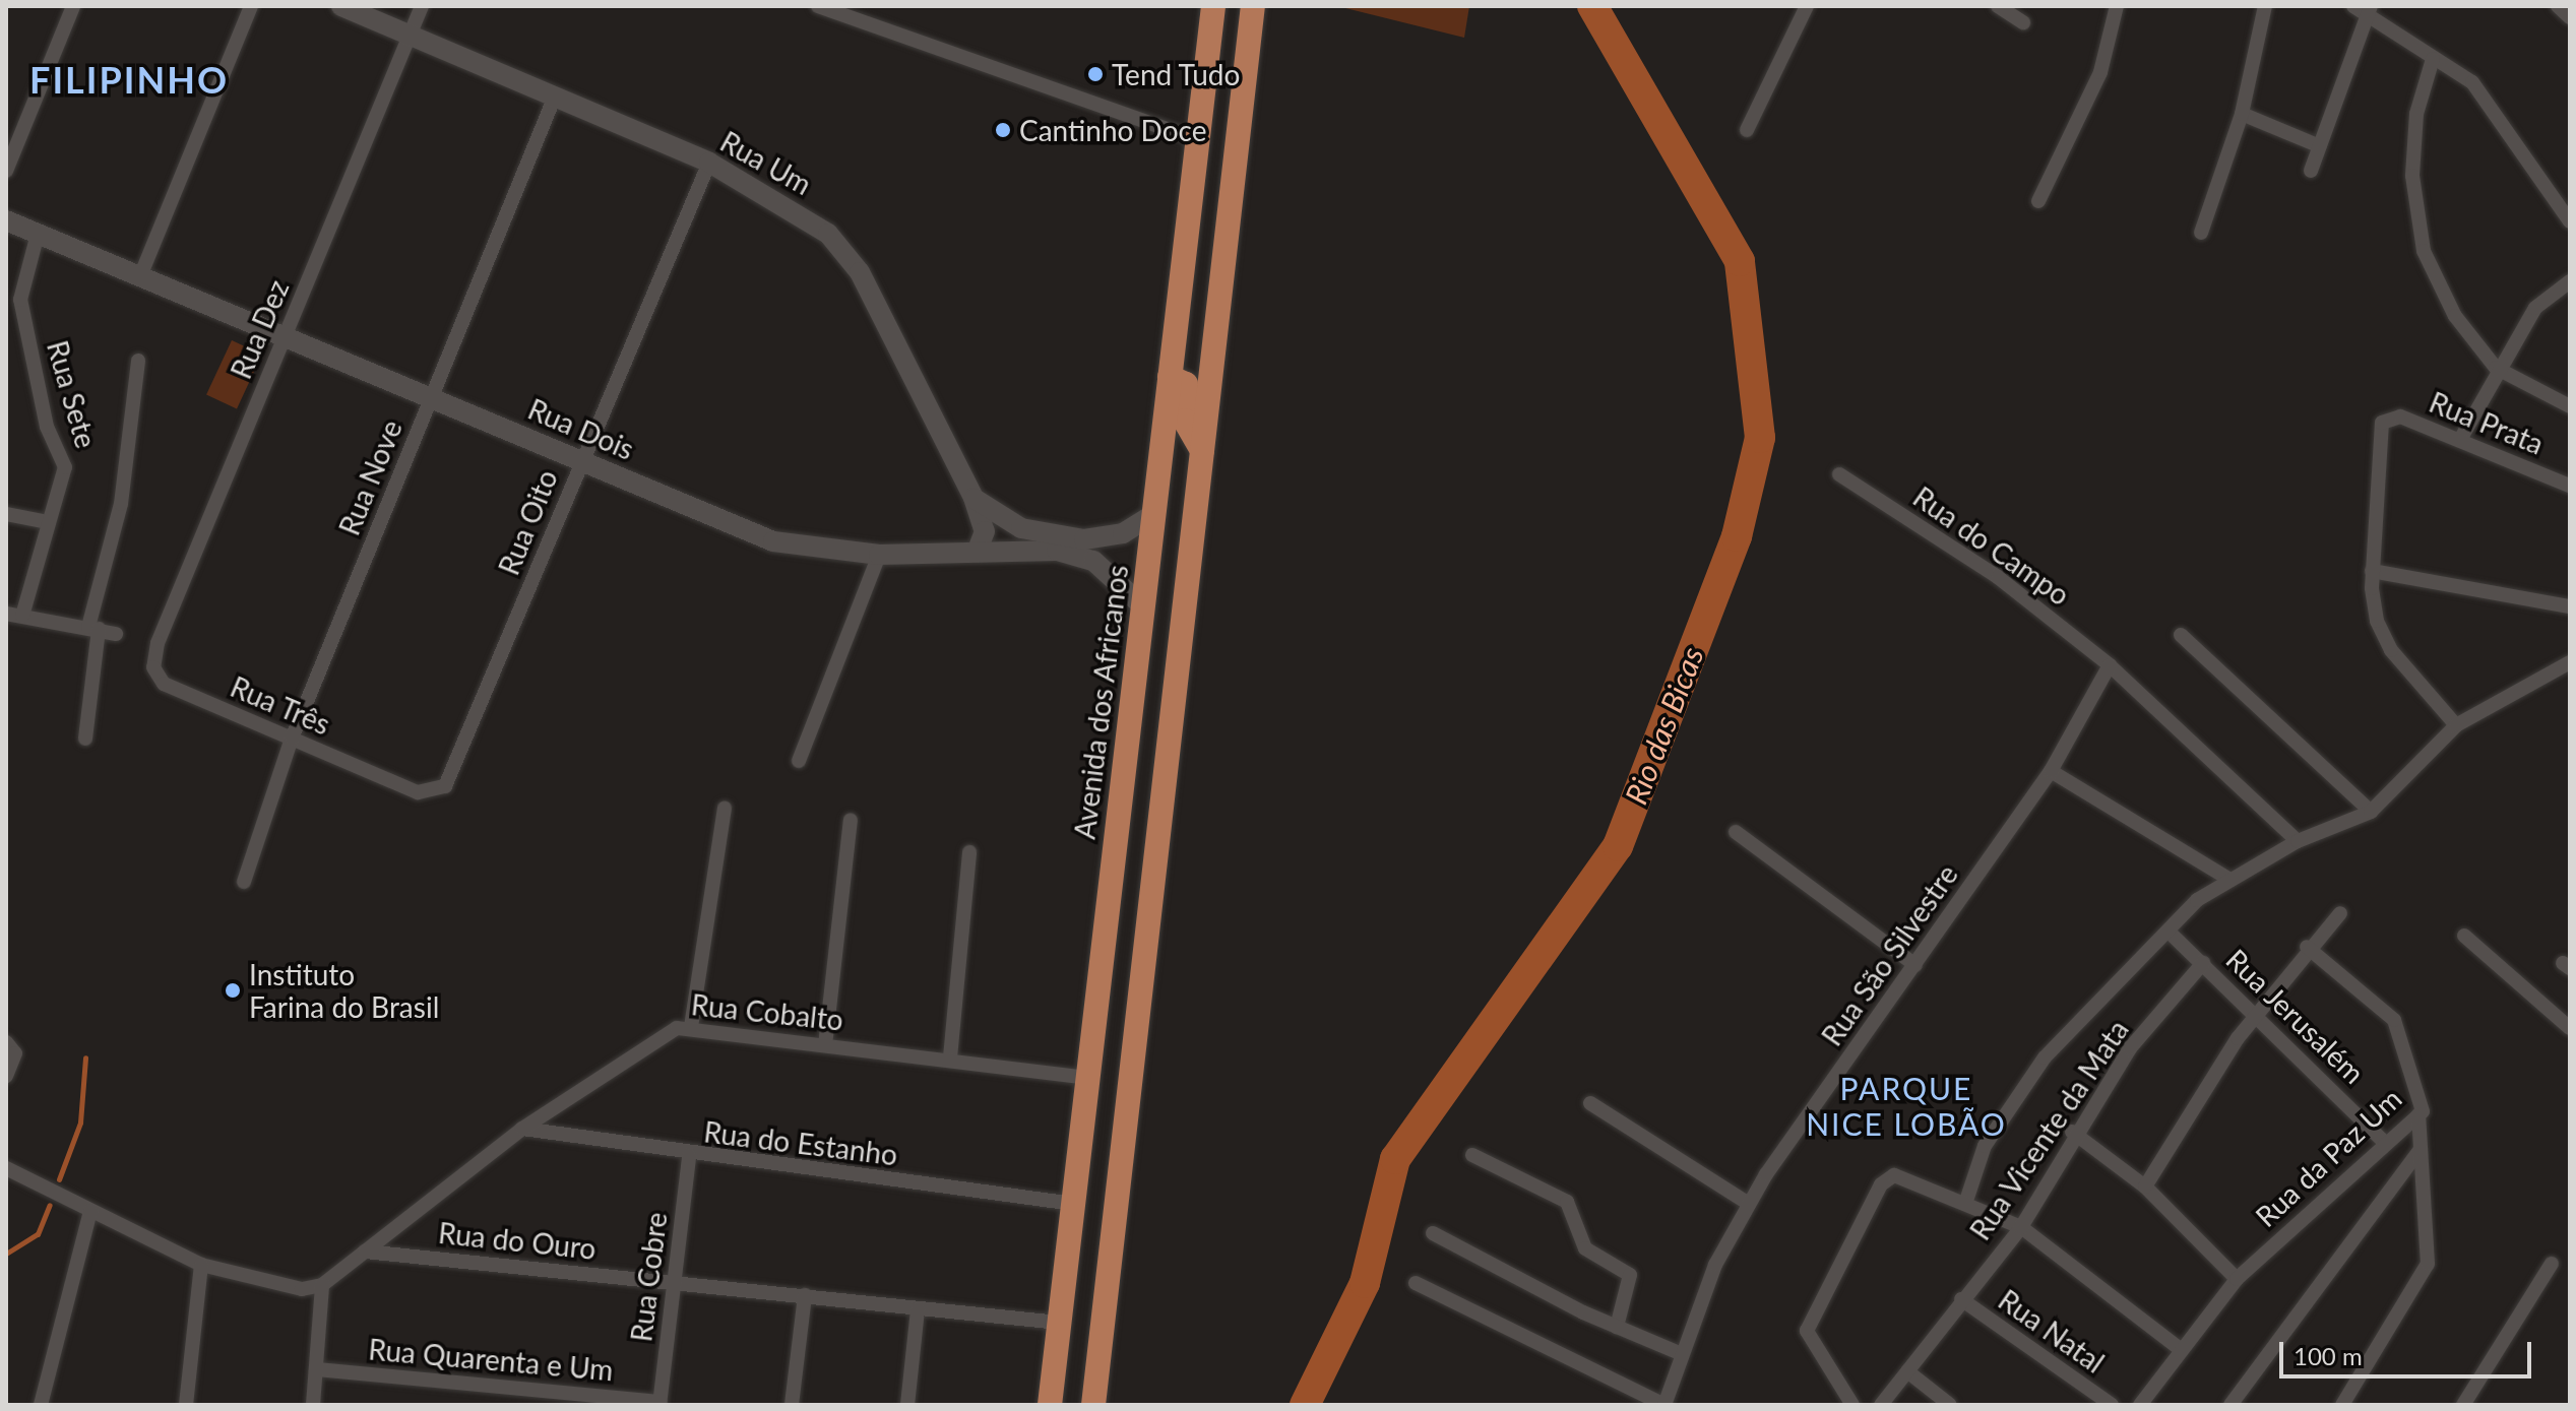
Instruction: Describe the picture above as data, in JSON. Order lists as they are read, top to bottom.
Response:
{
  "streets": {
    "main road": ["Rua Um", "Rua Dois", "Avenida dos Africanos"],
    "street": [
      "Rua Dez",
      "Rua Sete",
      "Rua Prata",
      "Rua Nove",
      "Rua Oito",
      "Rua do Campo",
      "Rua Três",
      "Rua São Silvestre",
      "Rua Cobalto",
      "Rua Jerusalém",
      "Rua Vicente da Mata",
      "Rua do Estanho",
      "Rua da Paz Um",
      "Rua do Ouro",
      "Rua Cobre",
      "Rua Natal",
      "Rua Quarenta e Um"
    ]
  },
  "crossings": [
    ["Rua Um", "Rua Dez"],
    ["Rua Um", "Rua Dois"],
    ["Rua Um", "Rua Nove"],
    ["Rua Um", "Rua Oito"],
    ["Rua Dez", "Rua Dois"],
    ["Rua Dez", "Rua Três"],
    ["Rua Sete", "Rua Dois"],
    ["Rua Dois", "Rua Nove"],
    ["Rua Dois", "Rua Oito"],
    ["Rua Dois", "Avenida dos Africanos"],
    ["Rua Nove", "Rua Três"],
    ["Rua Oito", "Rua Três"],
    ["Avenida dos Africanos", "Rua Cobalto"],
    ["Avenida dos Africanos", "Rua do Estanho"],
    ["Avenida dos Africanos", "Rua do Ouro"],
    ["Rua Cobalto", "Rua do Estanho"],
    ["Rua Cobalto", "Rua do Ouro"],
    ["Rua Jerusalém", "Rua Vicente da Mata"],
    ["Rua Jerusalém", "Rua da Paz Um"],
    ["Rua Vicente da Mata", "Rua Natal"],
    ["Rua do Estanho", "Rua Cobre"],
    ["Rua do Ouro", "Rua Cobre"],
    ["Rua Cobre", "Rua Quarenta e Um"]
  ],
  "districts": ["FILIPINHO", "PARQUE NICE LOBÃO"],
  "water": ["Rio das Bicas"],
  "places": ["Tend Tudo", "Cantinho Doce", "Instituto Farina do Brasil"],
  "scale_bar": "100 m"
}
